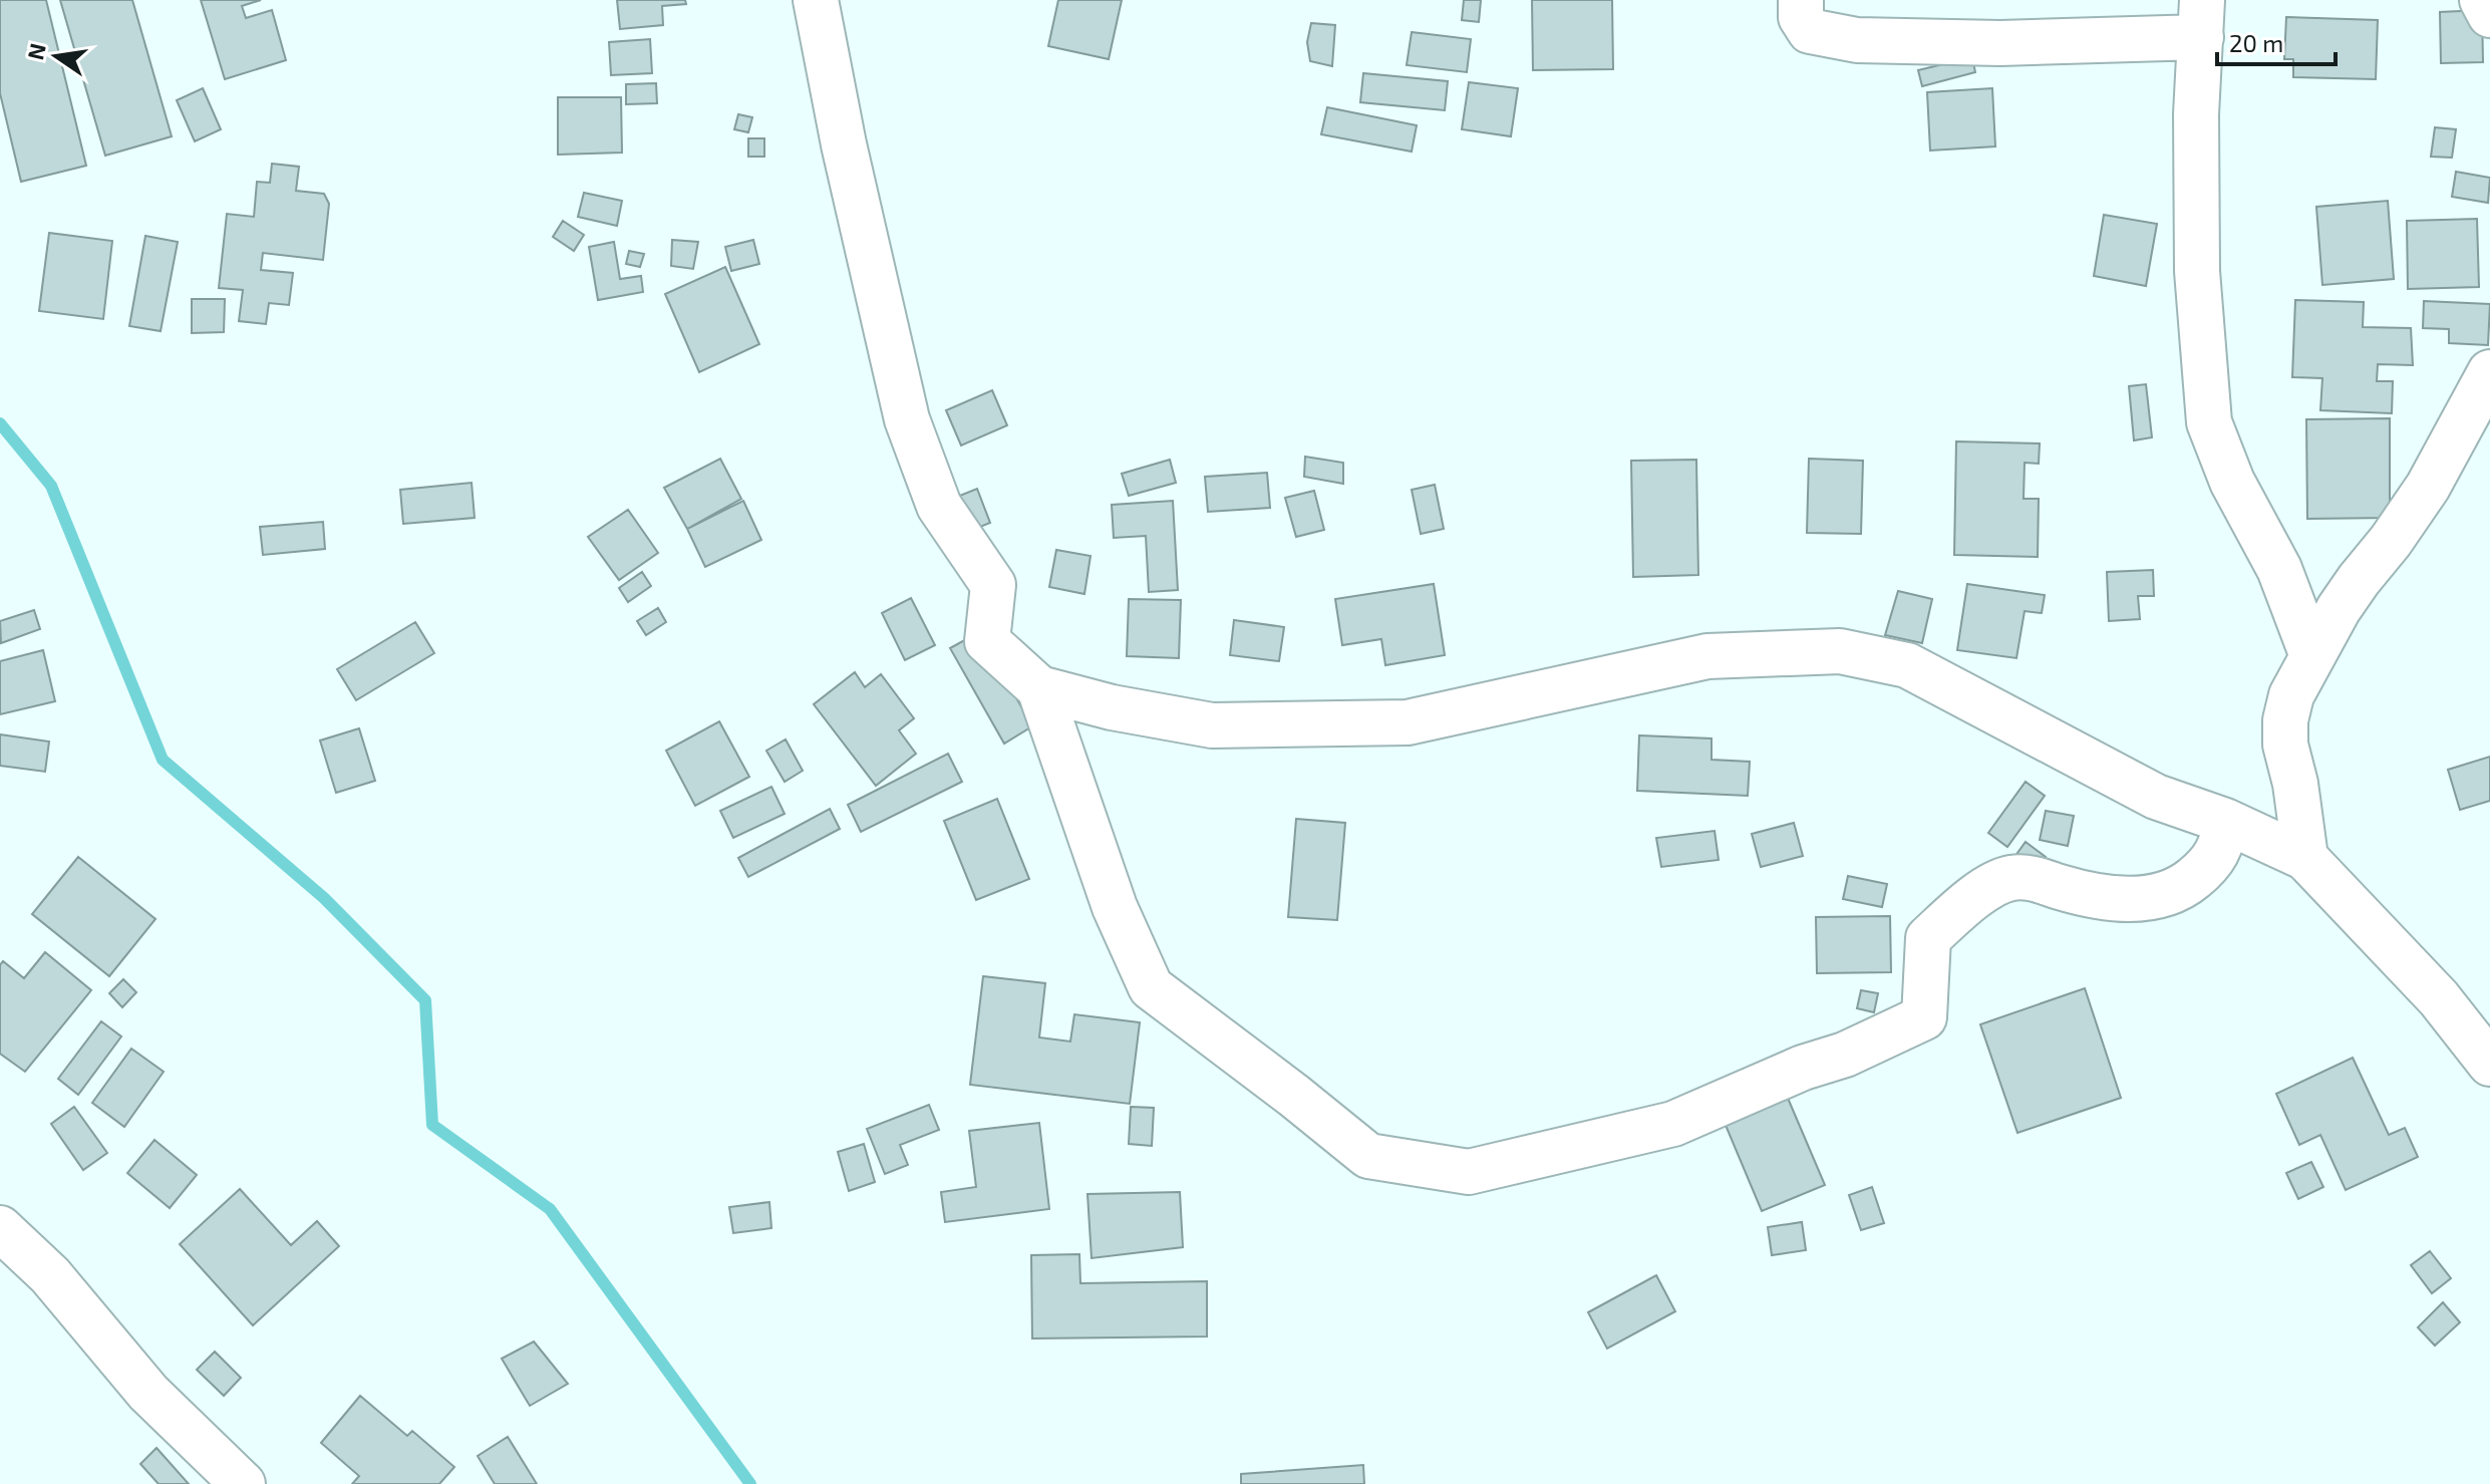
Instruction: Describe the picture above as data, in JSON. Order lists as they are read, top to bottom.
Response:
{
  "scale_bar": "20 m",
  "north": "left"
}
